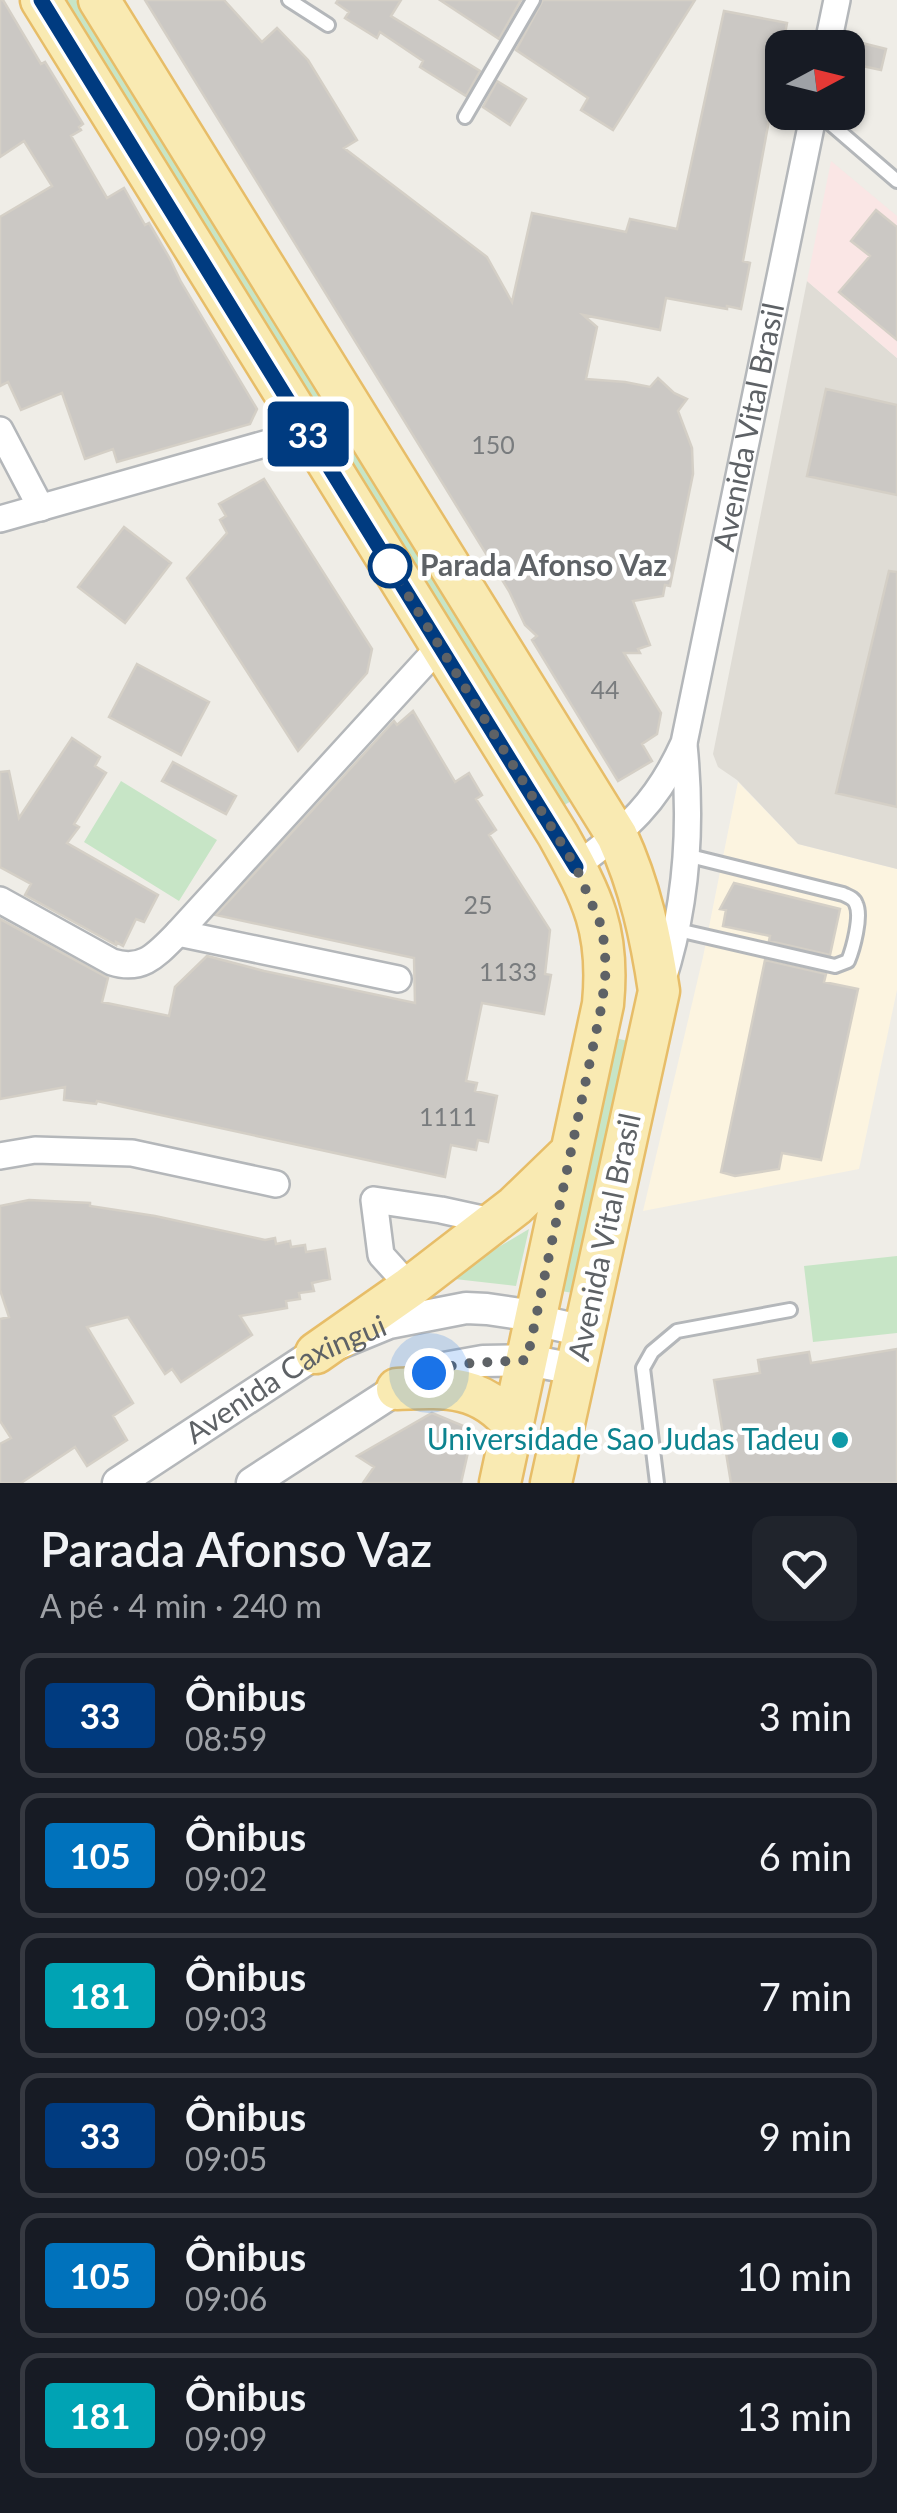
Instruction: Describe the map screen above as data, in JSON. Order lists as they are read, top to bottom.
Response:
{
  "streets": {
    "main road": ["Avenida Vital Brasil"],
    "street": ["Avenida Caxingui"]
  },
  "crossings": [
    ["Avenida Vital Brasil", "Avenida Caxingui"]
  ],
  "places": ["Parada Afonso Vaz", "Universidade Sao Judas Tadeu"],
  "lines": ["bus line 33"],
  "house_numbers": [
    "150",
    "44",
    "25",
    "1133",
    "1111"
  ],
  "north": "right",
  "page": {
    "on_map": "33",
    "heading": ["Parada Afonso Vaz", "A pé · 4 min · 240 m"],
    "list": [
      {
        "mark": "33",
        "name": "Ônibus",
        "note": "08:59",
        "value": "3 min"
      },
      {
        "mark": "105",
        "name": "Ônibus",
        "note": "09:02",
        "value": "6 min"
      },
      {
        "mark": "181",
        "name": "Ônibus",
        "note": "09:03",
        "value": "7 min"
      },
      {
        "mark": "33",
        "name": "Ônibus",
        "note": "09:05",
        "value": "9 min"
      },
      {
        "mark": "105",
        "name": "Ônibus",
        "note": "09:06",
        "value": "10 min"
      },
      {
        "mark": "181",
        "name": "Ônibus",
        "note": "09:09",
        "value": "13 min"
      }
    ]
  }
}
